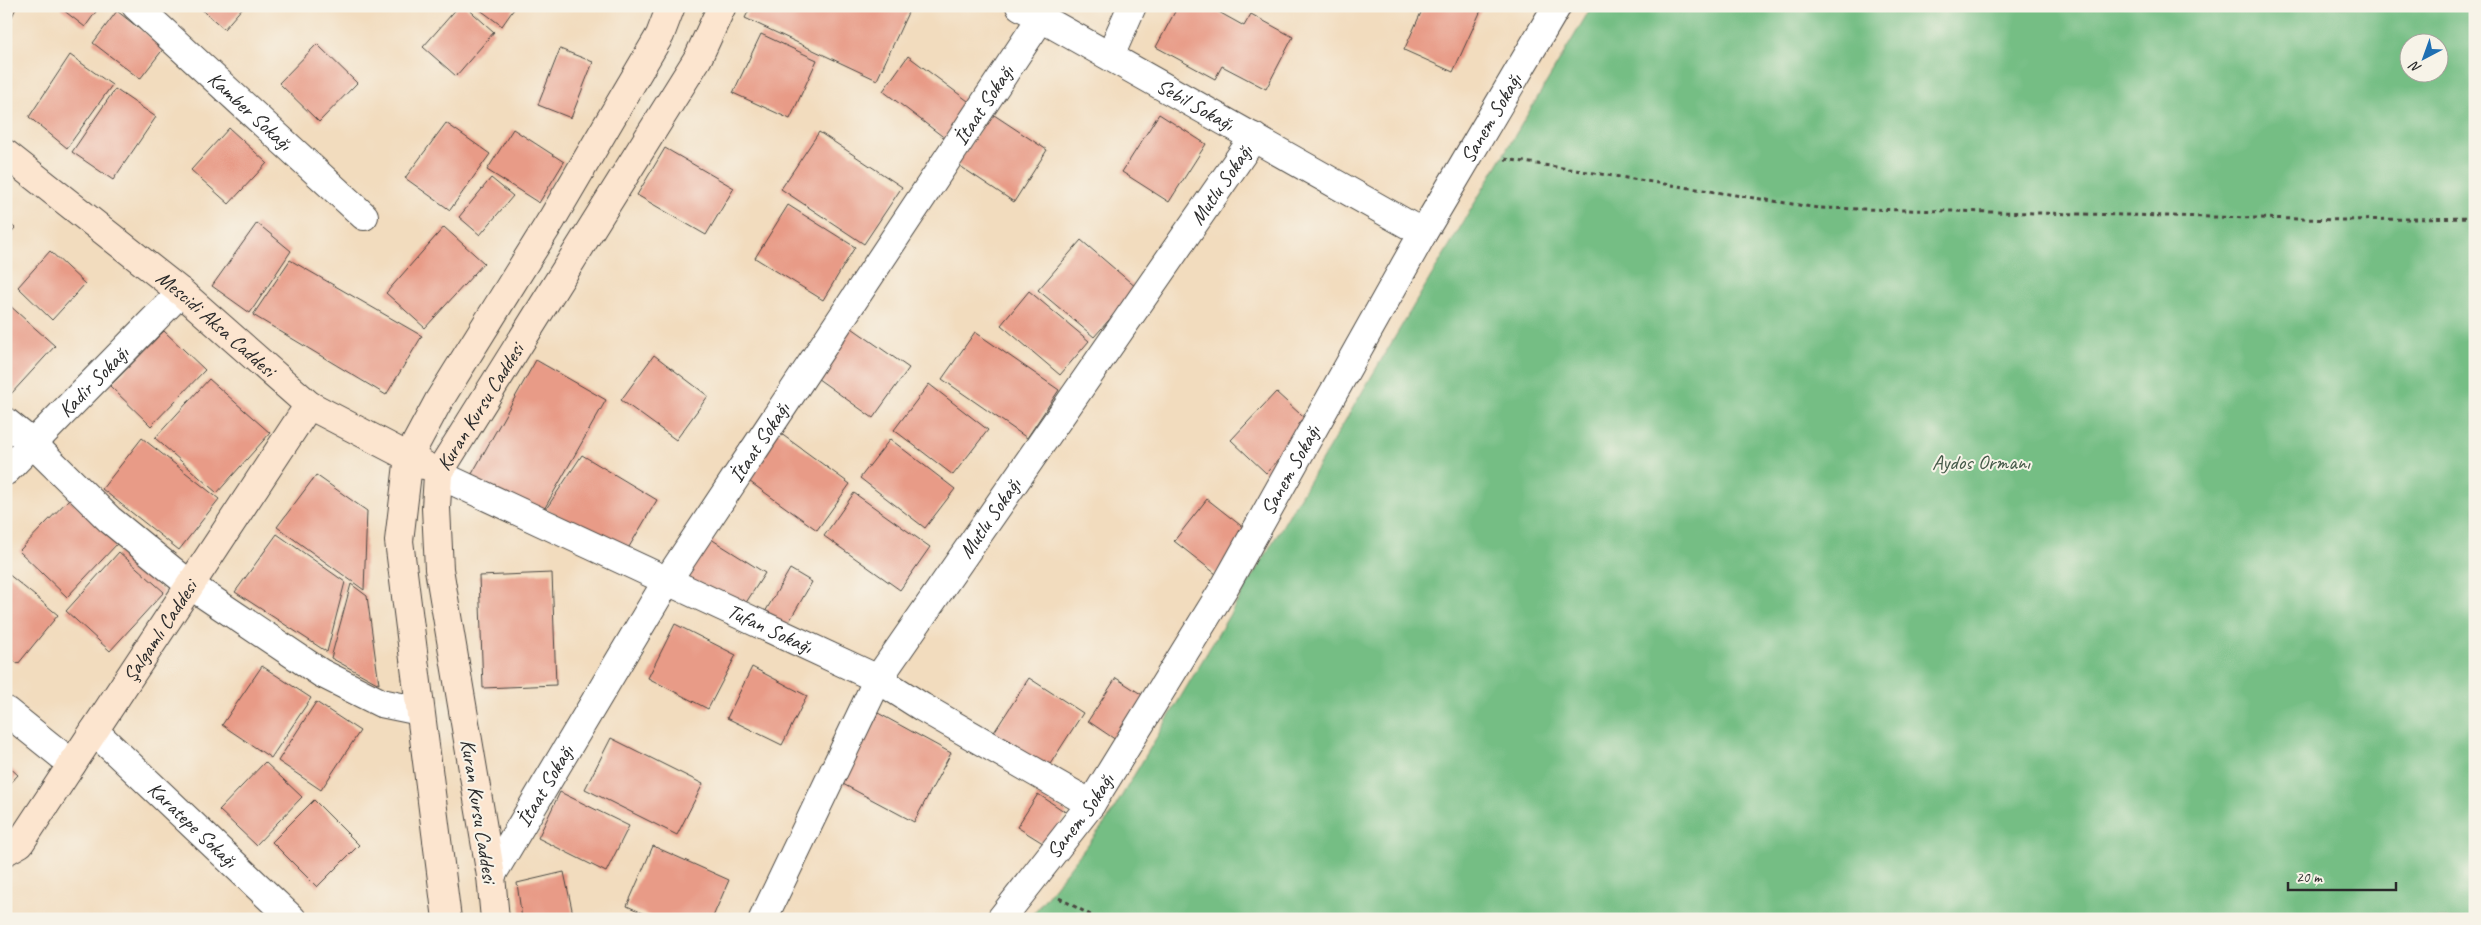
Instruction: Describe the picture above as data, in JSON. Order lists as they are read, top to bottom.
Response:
{
  "streets": {
    "main road": ["Mescidi Aksa Caddesi", "Kuran Kursu Caddesi", "Şalgamlı Caddesi"],
    "street": [
      "Sebil Sokağı",
      "İtaat Sokağı",
      "Kamber Sokağı",
      "Sanem Sokağı",
      "Mutlu Sokağı",
      "Kadir Sokağı",
      "Tufan Sokağı",
      "Karatepe Sokağı"
    ]
  },
  "crossings": [
    ["Sebil Sokağı", "İtaat Sokağı"],
    ["Sebil Sokağı", "Sanem Sokağı"],
    ["Sebil Sokağı", "Mutlu Sokağı"],
    ["İtaat Sokağı", "Kuran Kursu Caddesi"],
    ["İtaat Sokağı", "Tufan Sokağı"],
    ["Sanem Sokağı", "Tufan Sokağı"],
    ["Mutlu Sokağı", "Tufan Sokağı"],
    ["Mescidi Aksa Caddesi", "Kadir Sokağı"],
    ["Mescidi Aksa Caddesi", "Kuran Kursu Caddesi"],
    ["Mescidi Aksa Caddesi", "Tufan Sokağı"],
    ["Mescidi Aksa Caddesi", "Şalgamlı Caddesi"],
    ["Kuran Kursu Caddesi", "Tufan Sokağı"],
    ["Şalgamlı Caddesi", "Karatepe Sokağı"]
  ],
  "parks": ["Aydos Ormanı"],
  "scale_bar": "20 m",
  "north": "bottom left"
}
